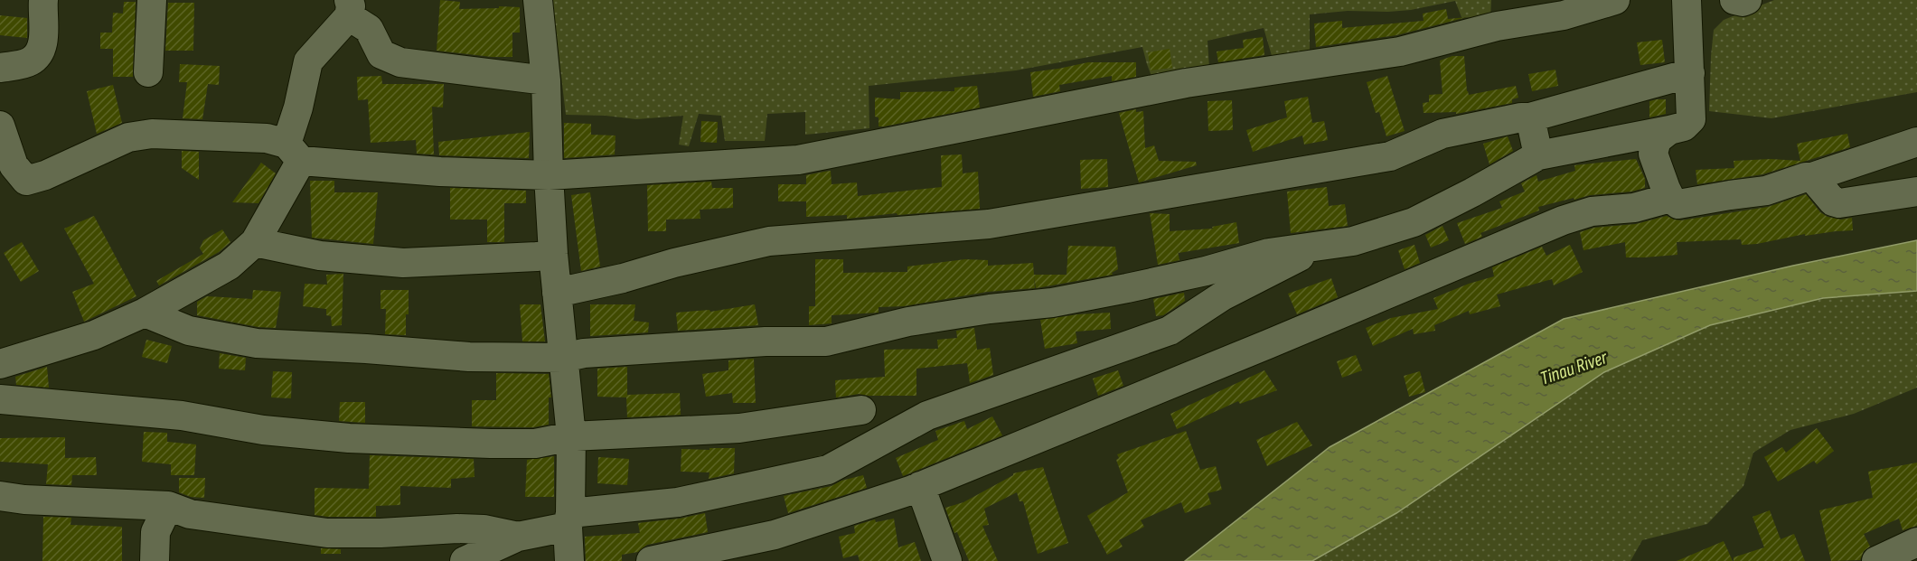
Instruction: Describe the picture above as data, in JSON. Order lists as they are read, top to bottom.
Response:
{
  "water": ["Tinau River"]
}
